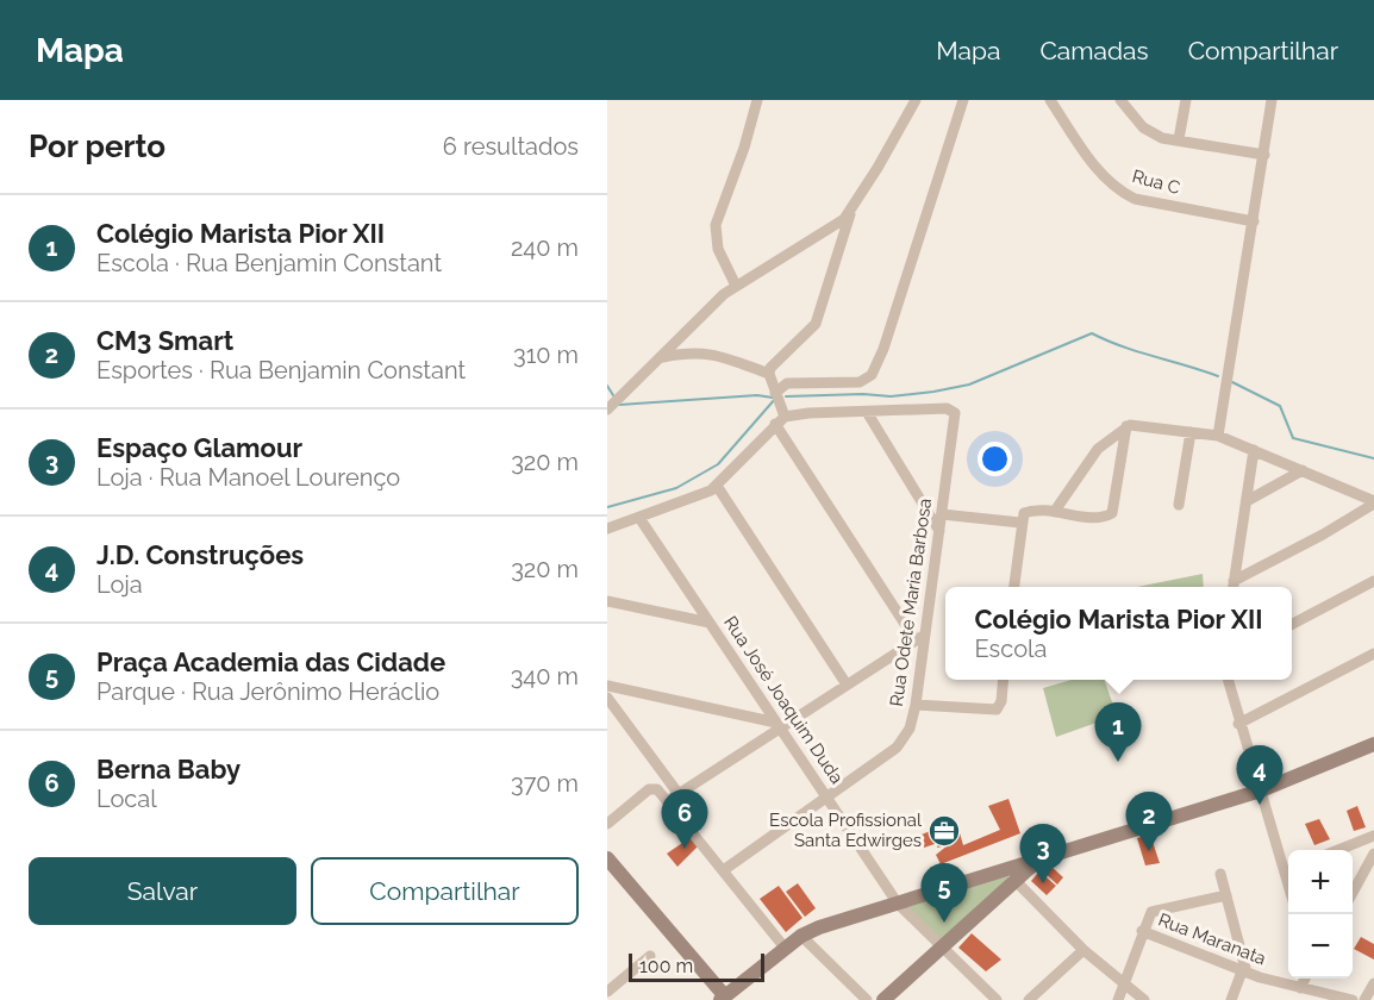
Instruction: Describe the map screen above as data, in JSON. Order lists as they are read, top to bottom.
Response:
{
  "streets": {
    "street": [
      "Rua C",
      "Rua Odete Maria Barbosa",
      "Rua José Joaquim Duda",
      "Rua Maranata"
    ]
  },
  "crossings": [
    ["Rua Odete Maria Barbosa", "Rua José Joaquim Duda"]
  ],
  "places": {
    "office": ["Escola Profissional Santa Edwirges"]
  },
  "scale_bar": "100 m",
  "page": {
    "header": "Mapa",
    "nav": ["Mapa", "Camadas", "Compartilhar"],
    "heading": ["Por perto", "6 resultados"],
    "list": [
      {
        "mark": "1",
        "name": "Colégio Marista Pior XII",
        "note": "Escola · Rua Benjamin Constant",
        "value": "240 m"
      },
      {
        "mark": "2",
        "name": "CM3 Smart",
        "note": "Esportes · Rua Benjamin Constant",
        "value": "310 m"
      },
      {
        "mark": "3",
        "name": "Espaço Glamour",
        "note": "Loja · Rua Manoel Lourenço",
        "value": "320 m"
      },
      {
        "mark": "4",
        "name": "J.D. Construções",
        "note": "Loja",
        "value": "320 m"
      },
      {
        "mark": "5",
        "name": "Praça Academia das Cidade",
        "note": "Parque · Rua Jerônimo Heráclio",
        "value": "340 m"
      },
      {
        "mark": "6",
        "name": "Berna Baby",
        "note": "Local",
        "value": "370 m"
      }
    ],
    "popup": ["Colégio Marista Pior XII", "Escola"],
    "pins": [
      "1",
      "4",
      "6",
      "2",
      "3",
      "5"
    ],
    "buttons": ["Salvar", "Compartilhar"],
    "map_buttons": ["+", "−"],
    "scale": "100 m"
  }
}
